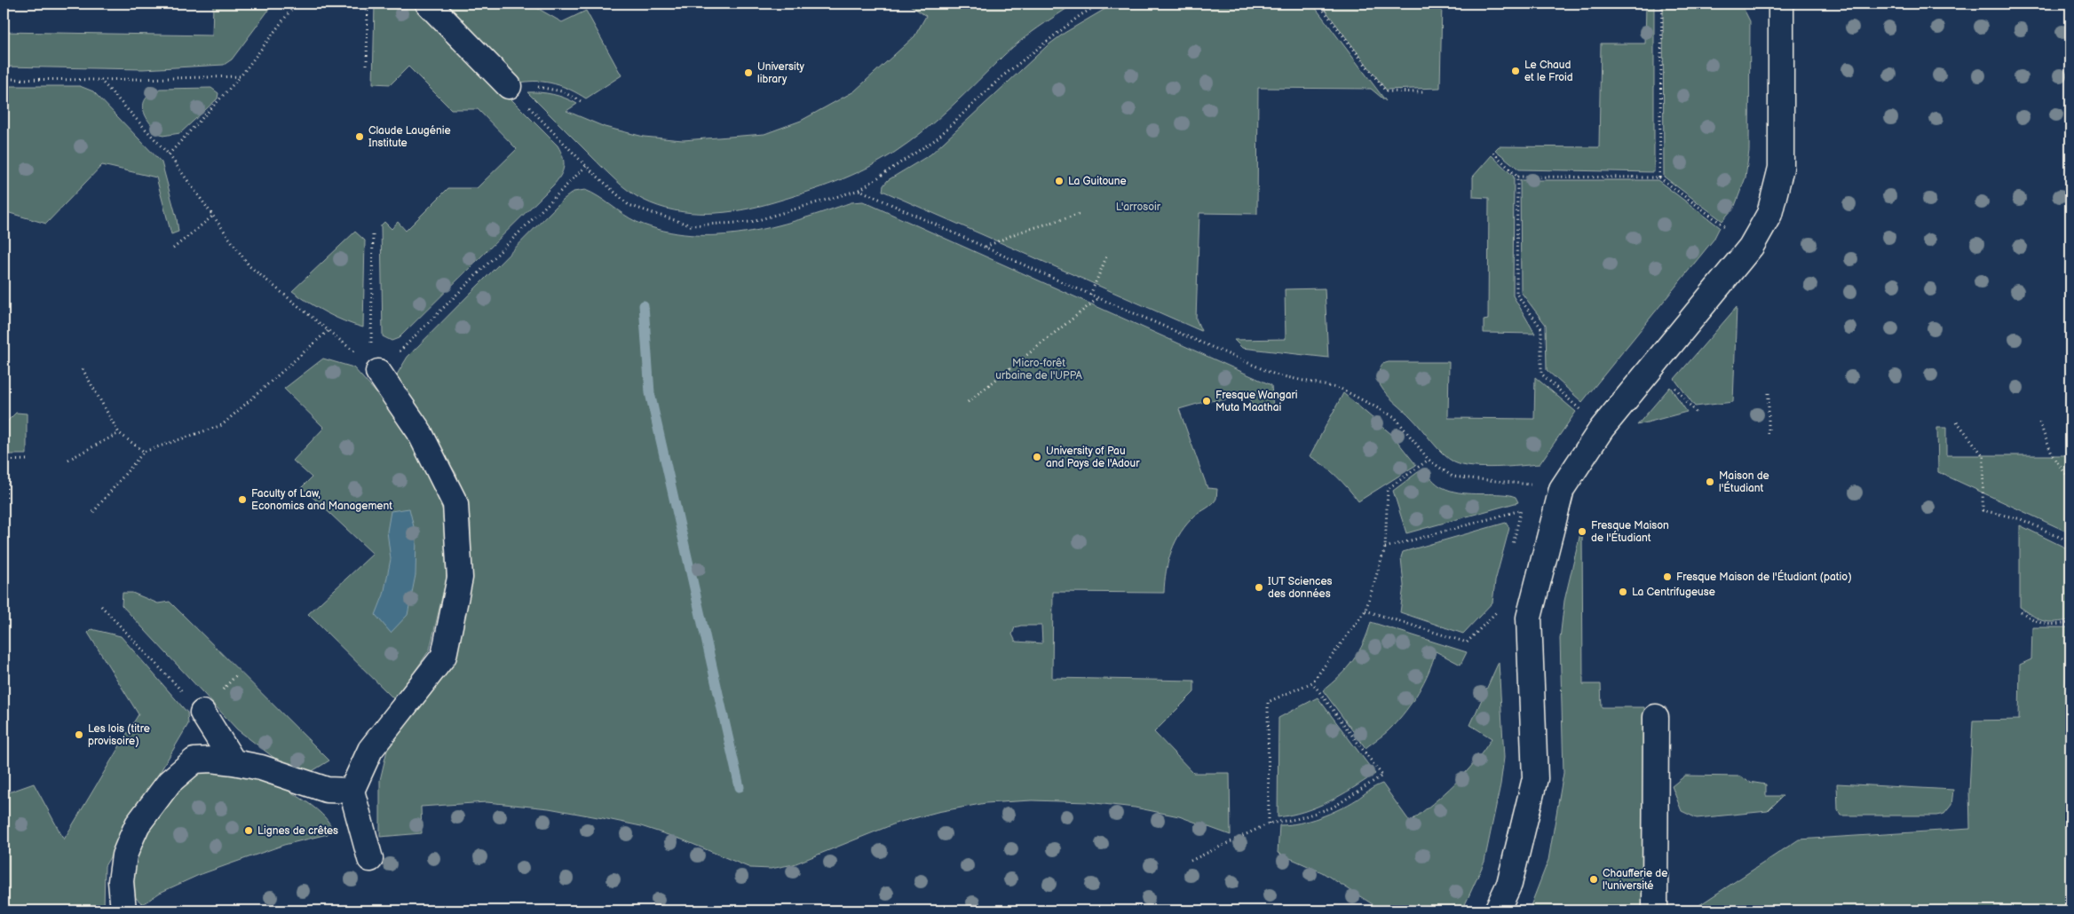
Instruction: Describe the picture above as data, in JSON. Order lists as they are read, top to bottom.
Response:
{
  "parks": ["L'arrosoir", "Micro-forêt urbaine de l'UPPA"],
  "places": [
    "Le Chaud et le Froid",
    "University library",
    "Claude Laugénie Institute",
    "La Guitoune",
    "Fresque Wangari Muta Maathai",
    "University of Pau and Pays de l'Adour",
    "Maison de l'Étudiant",
    "Faculty of Law, Economics and Management",
    "Fresque Maison de l'Étudiant",
    "Fresque Maison de l'Étudiant (patio)",
    "IUT Sciences des données",
    "La Centrifugeuse",
    "Les lois (titre provisoire)",
    "Lignes de crêtes",
    "Chaufferie de l'université"
  ]
}
